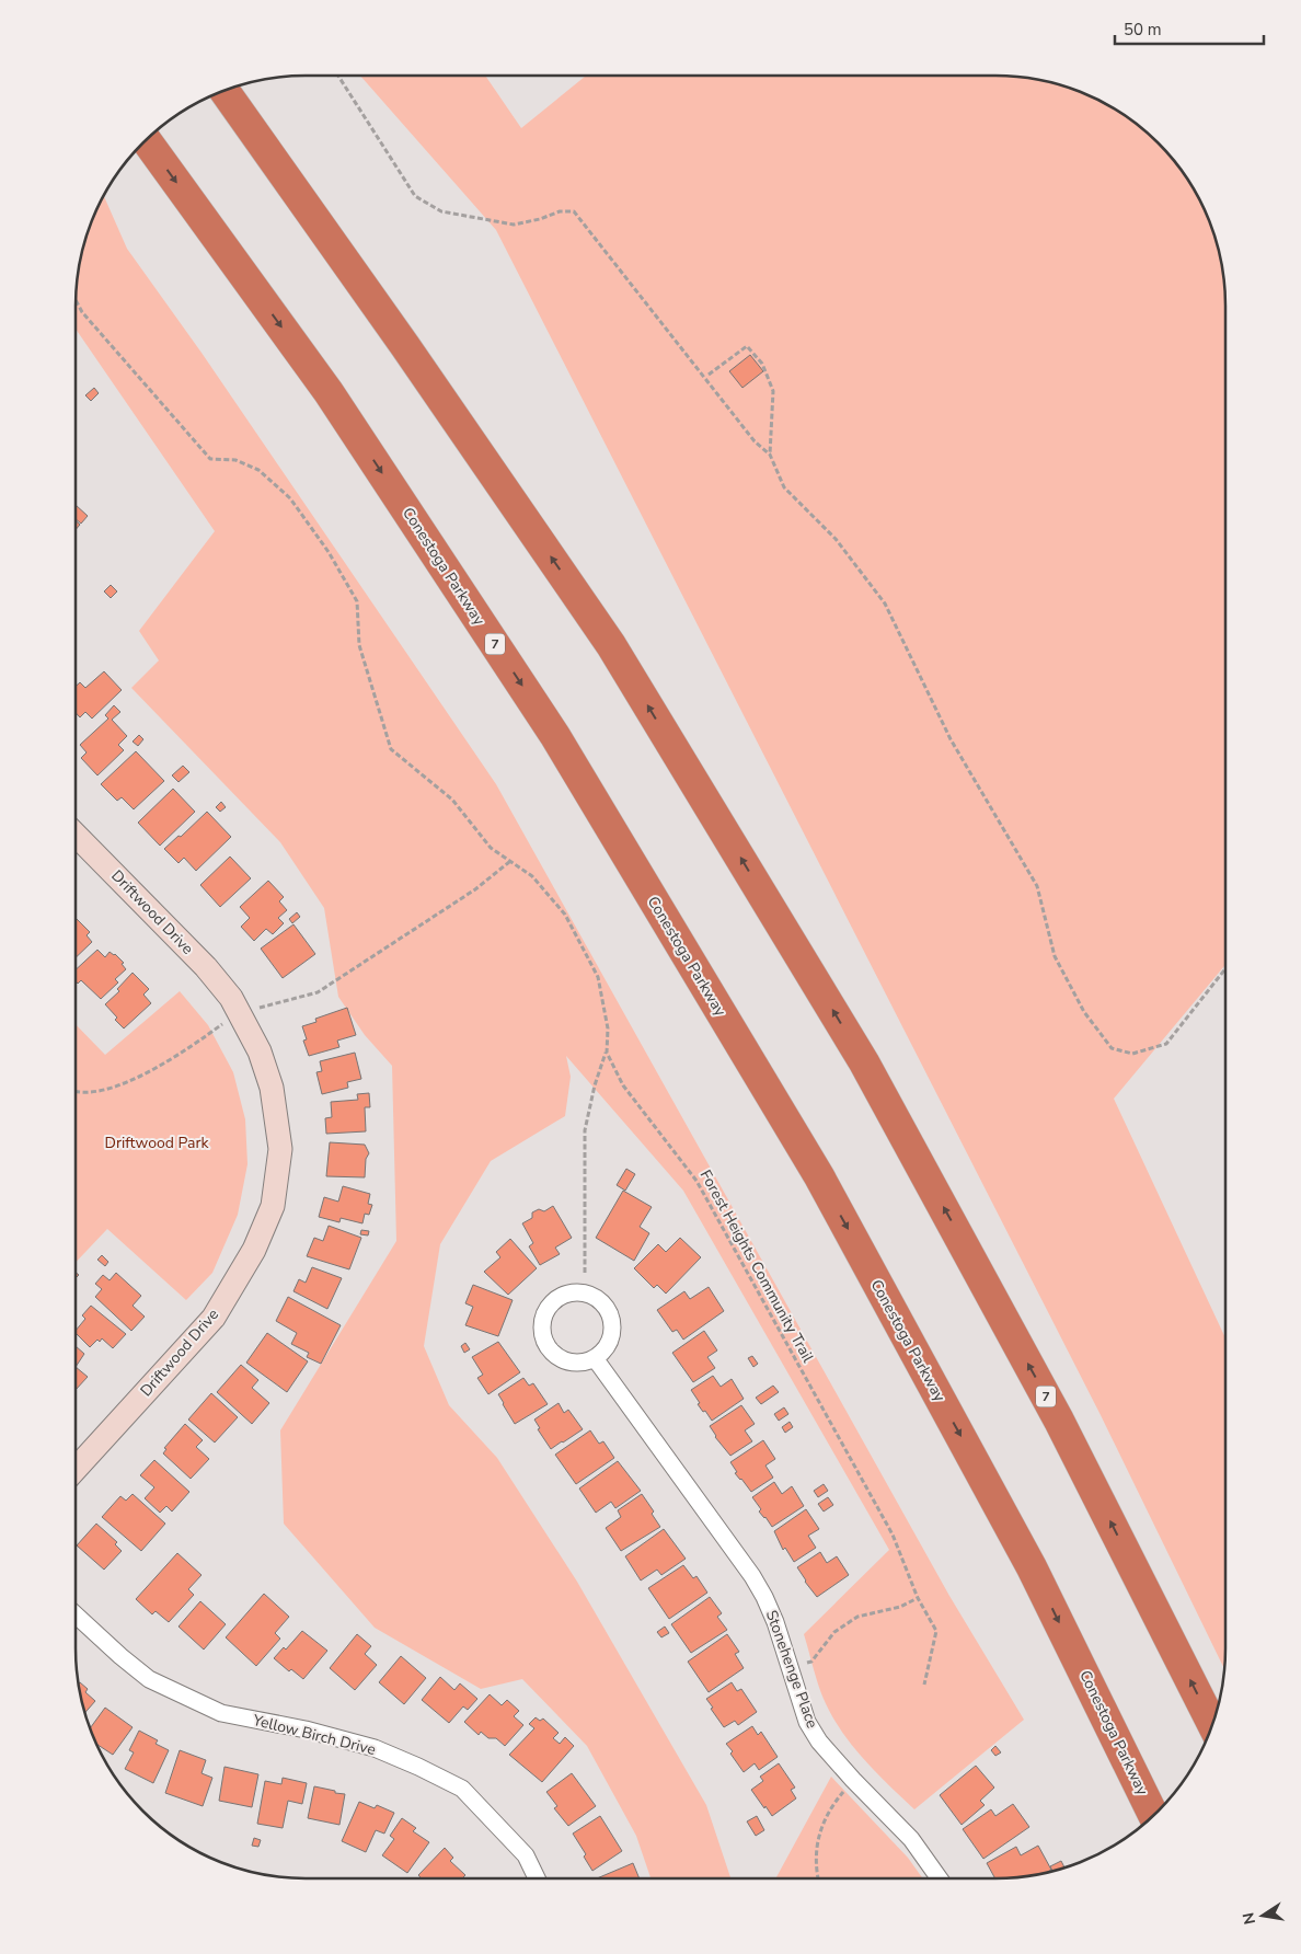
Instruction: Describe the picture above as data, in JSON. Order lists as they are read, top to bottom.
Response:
{
  "streets": {
    "highway": ["Conestoga Parkway", "7"],
    "street": ["Driftwood Drive", "Stonehenge Place", "Yellow Birch Drive"],
    "path": ["Forest Heights Community Trail"]
  },
  "parks": ["Driftwood Park"],
  "scale_bar": "50 m",
  "north": "left"
}
